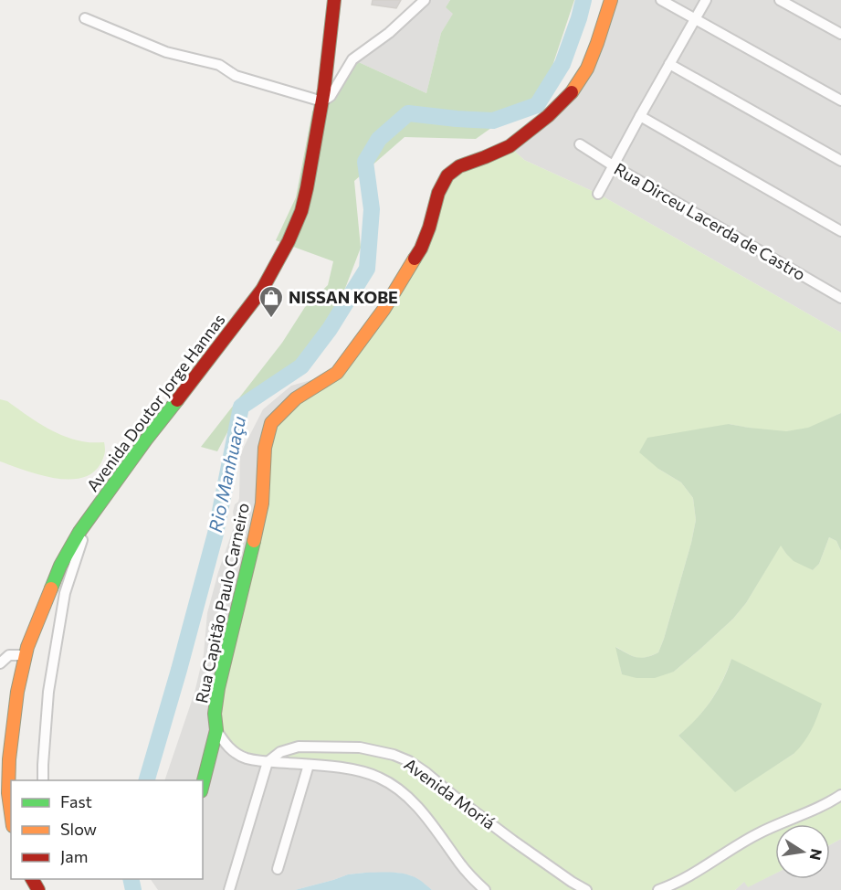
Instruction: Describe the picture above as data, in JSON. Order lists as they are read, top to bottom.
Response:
{
  "streets": {
    "main road": ["Avenida Doutor Jorge Hannas", "Rua Capitão Paulo Carneiro"],
    "street": ["Rua Dirceu Lacerda de Castro", "Avenida Moriá"]
  },
  "water": ["Rio Manhuaçu"],
  "places": {
    "shop": ["NISSAN KOBE"]
  },
  "legend": ["Fast", "Slow", "Jam"],
  "north": "right"
}
